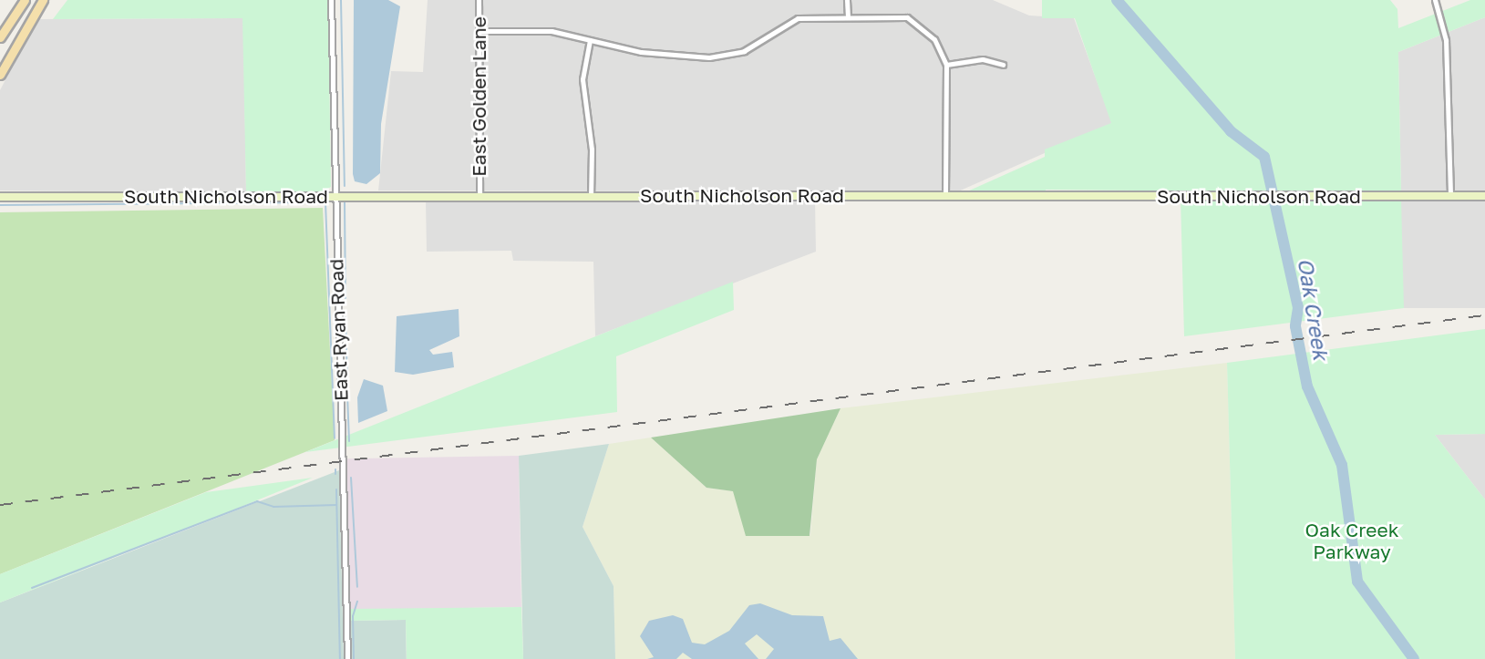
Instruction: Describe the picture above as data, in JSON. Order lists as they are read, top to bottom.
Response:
{
  "streets": {
    "street": ["East Golden Lane", "South Nicholson Road", "East Ryan Road"]
  },
  "crossings": [
    ["East Golden Lane", "South Nicholson Road"],
    ["South Nicholson Road", "East Ryan Road"]
  ],
  "water": ["Oak Creek"],
  "parks": ["Oak Creek Parkway"]
}
